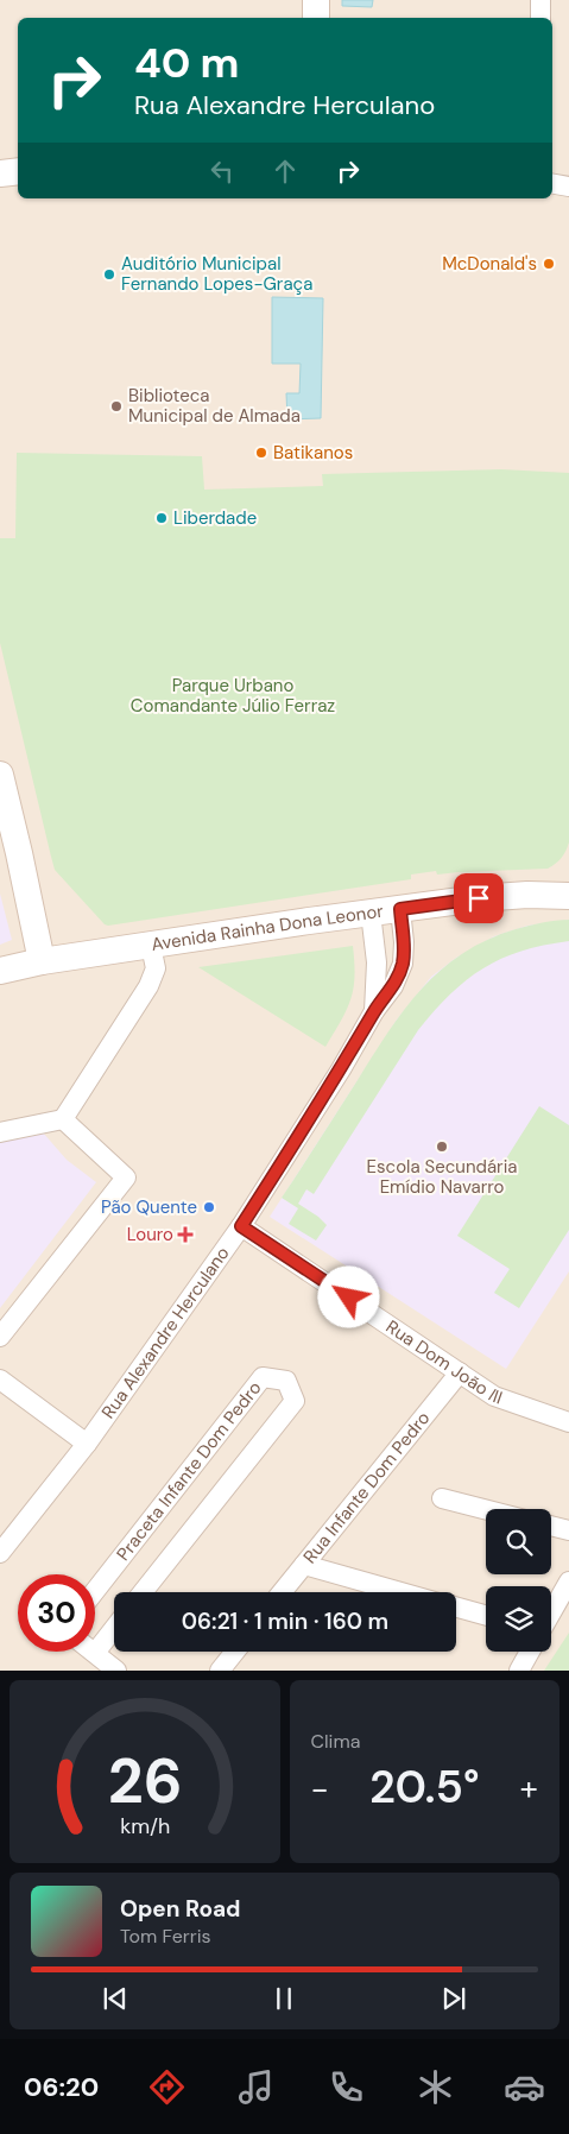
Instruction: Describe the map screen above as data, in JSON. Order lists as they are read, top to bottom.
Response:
{
  "streets": {
    "main road": ["Avenida Rainha Dona Leonor"],
    "street": [
      "Rua Alexandre Herculano",
      "Rua Dom João III",
      "Praceta Infante Dom Pedro",
      "Rua Infante Dom Pedro"
    ]
  },
  "crossings": [
    ["Avenida Rainha Dona Leonor", "Rua Alexandre Herculano"],
    ["Rua Alexandre Herculano", "Rua Dom João III"],
    ["Rua Dom João III", "Rua Infante Dom Pedro"]
  ],
  "parks": ["Parque Urbano Comandante Júlio Ferraz"],
  "places": {
    "other": [
      "McDonald's",
      "Auditório Municipal Fernando Lopes-Graça",
      "Biblioteca Municipal de Almada",
      "Batikanos",
      "Liberdade",
      "Escola Secundária Emídio Navarro",
      "Pão Quente"
    ],
    "health": ["Louro"]
  },
  "page": {
    "turn": ["40 m", "Rua Alexandre Herculano"],
    "limit": "30",
    "trip": "06:21 · 1 min · 160 m",
    "tile": "Clima",
    "heat": ["−", "20.5°", "+"],
    "song": ["Open Road", "Tom Ferris"],
    "tabs": "06:20",
    "gauge": ["26", "km/h"]
  }
}
